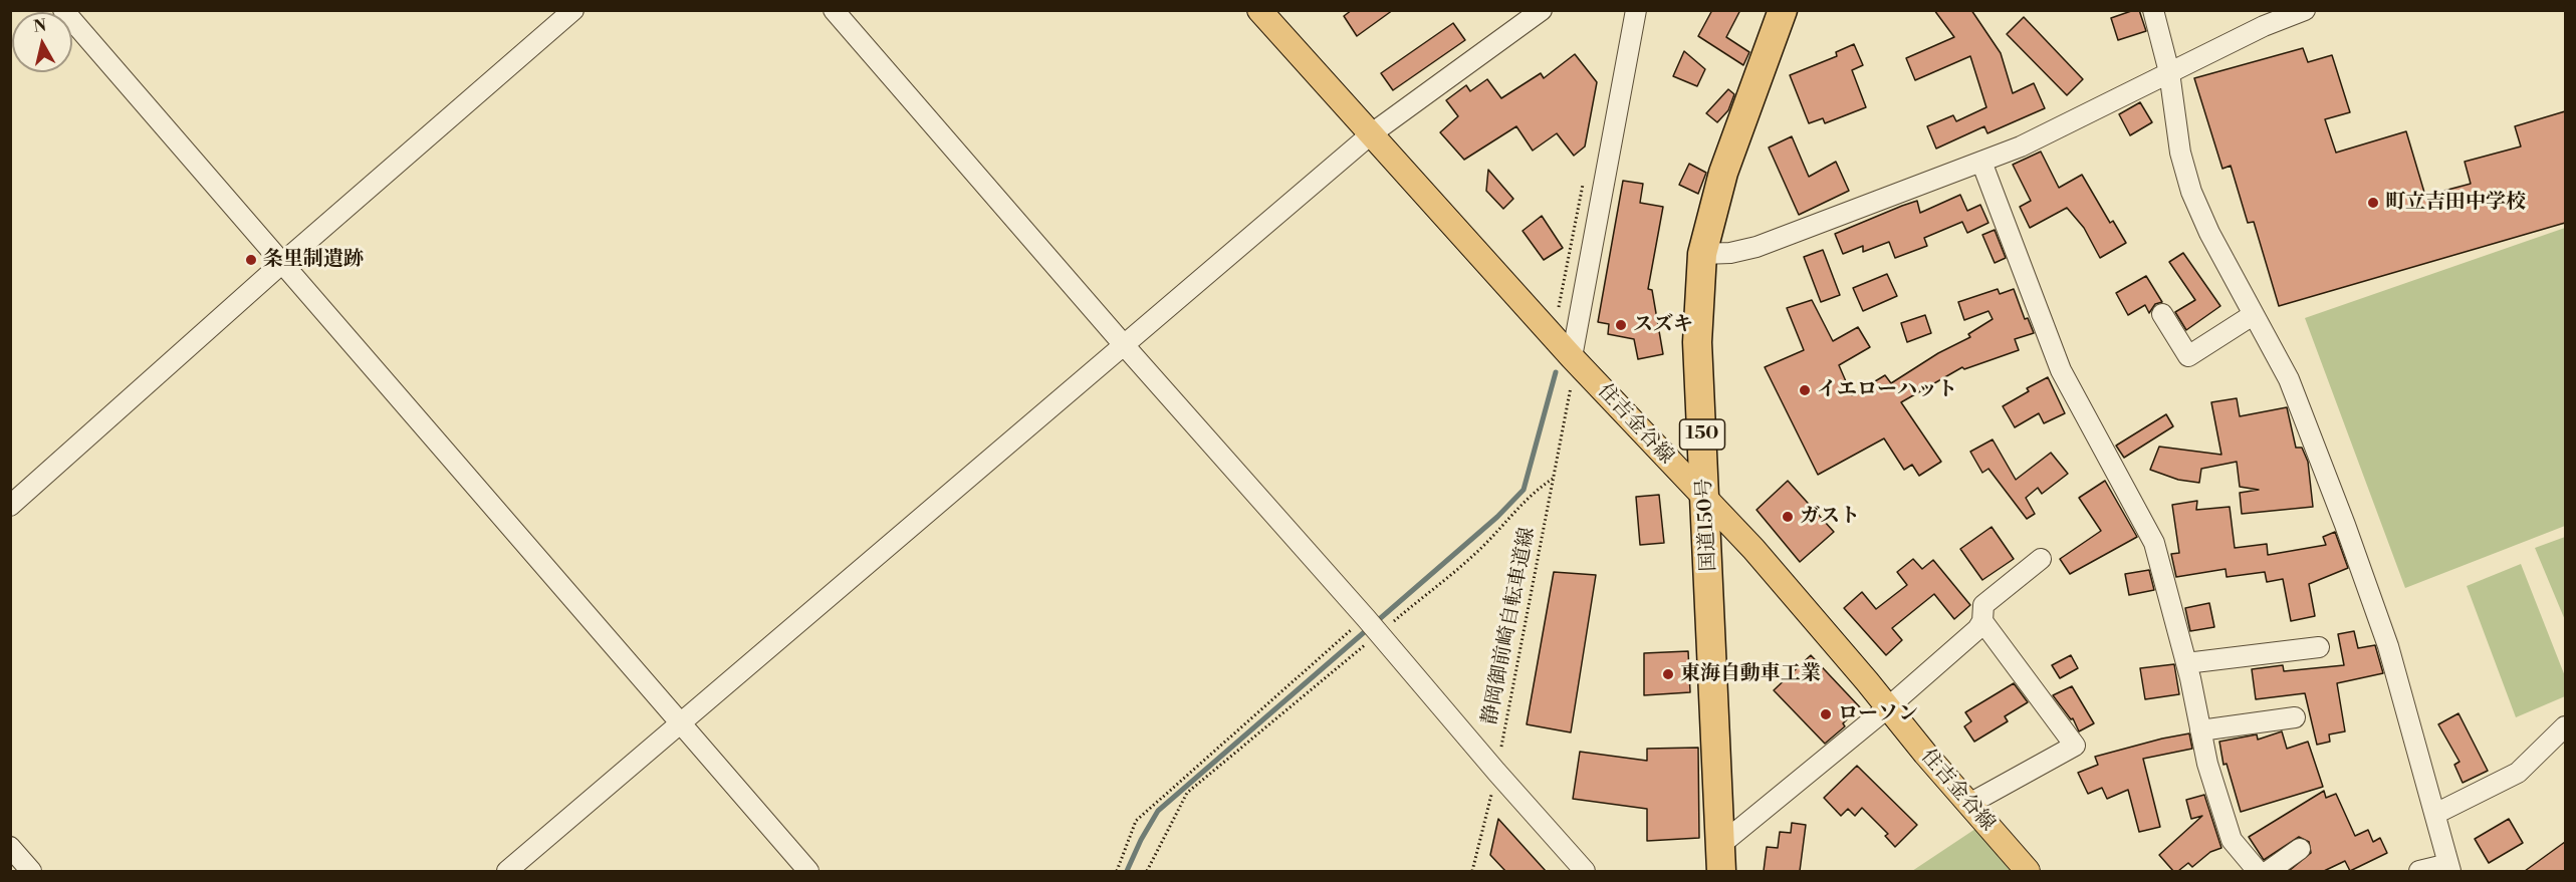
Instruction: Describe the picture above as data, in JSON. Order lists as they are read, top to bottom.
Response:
{
  "streets": {
    "highway": ["150", "国道150号"],
    "main road": ["住吉金谷線"],
    "path": ["静岡御前崎自転車道線"]
  },
  "crossings": [
    ["住吉金谷線", "国道150号"]
  ],
  "places": [
    "町立吉田中学校",
    "条里制遺跡",
    "スズキ",
    "イエローハット",
    "ガスト",
    "東海自動車工業",
    "ローソン"
  ],
  "north": "top"
}
